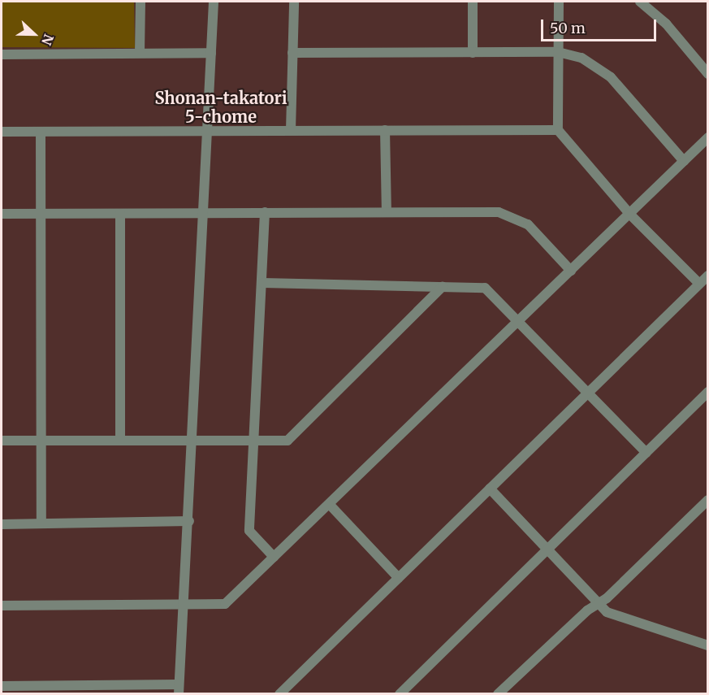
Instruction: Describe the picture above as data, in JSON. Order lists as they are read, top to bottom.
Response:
{
  "districts": ["Shonan-takatori 5-chome"],
  "scale_bar": "50 m",
  "north": "right"
}
